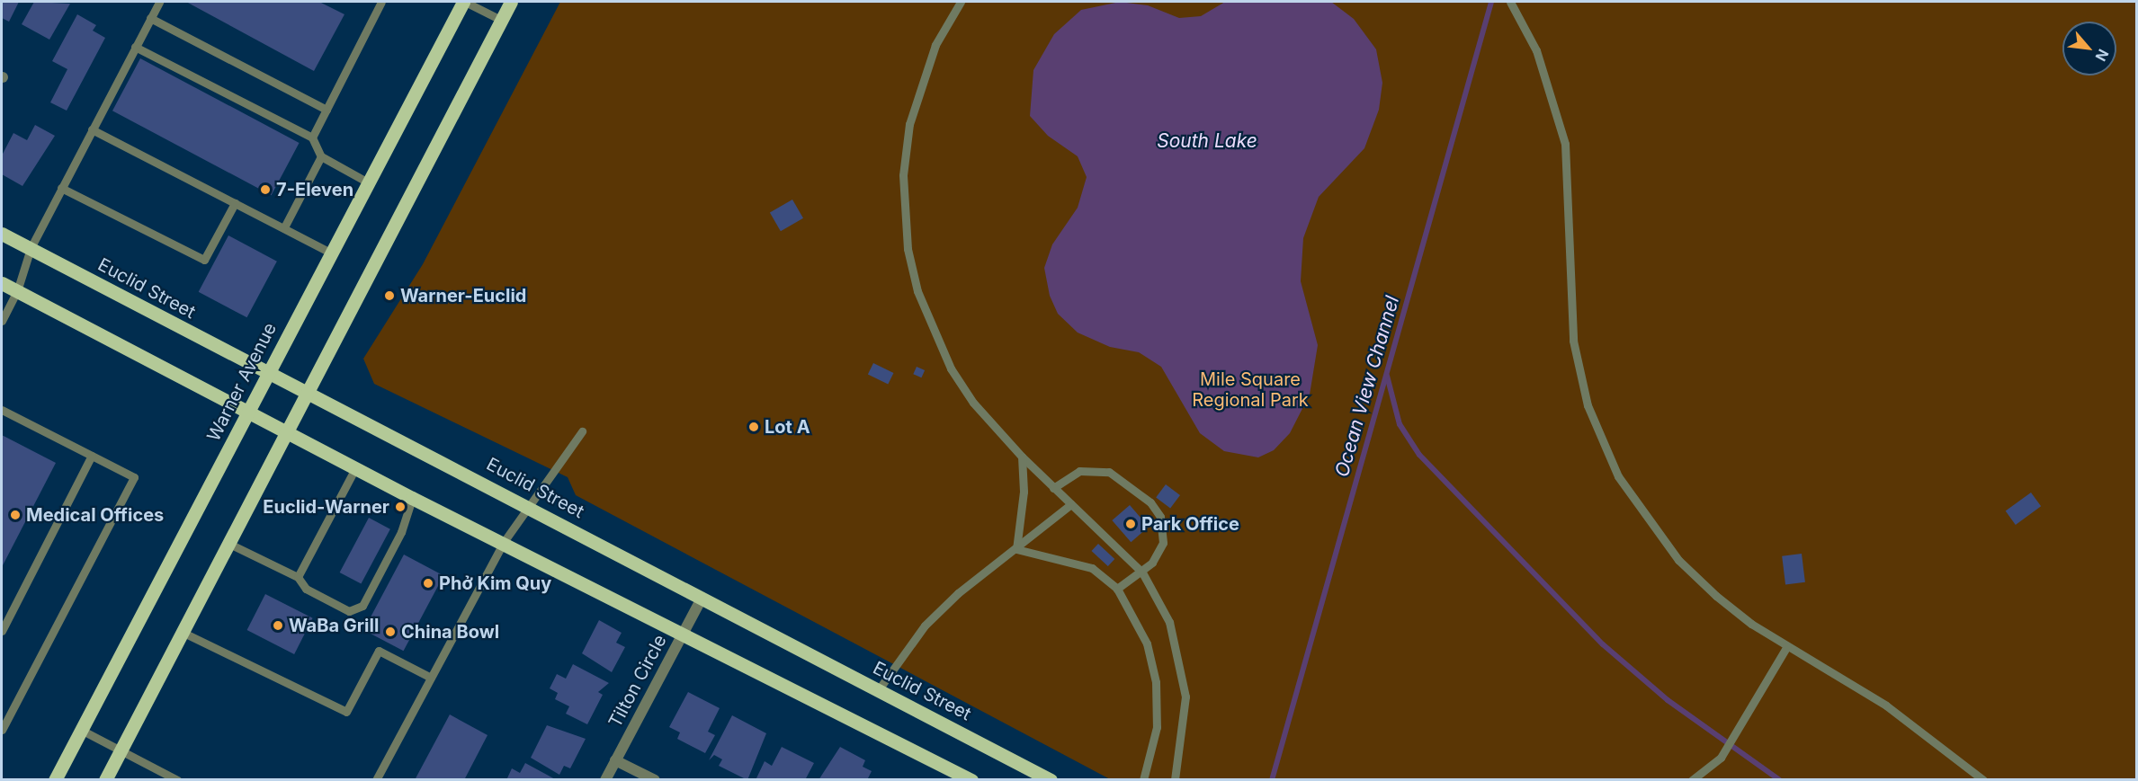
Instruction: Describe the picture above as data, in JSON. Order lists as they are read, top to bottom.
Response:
{
  "streets": {
    "main road": ["Euclid Street", "Warner Avenue"],
    "street": ["Tilton Circle"]
  },
  "crossings": [
    ["Euclid Street", "Warner Avenue"],
    ["Euclid Street", "Tilton Circle"]
  ],
  "water": ["South Lake", "Ocean View Channel"],
  "parks": ["Mile Square Regional Park"],
  "places": [
    "7-Eleven",
    "Warner-Euclid",
    "Lot A",
    "Euclid-Warner",
    "Medical Offices",
    "Park Office",
    "Phở Kim Quy",
    "WaBa Grill",
    "China Bowl"
  ],
  "north": "bottom right"
}
